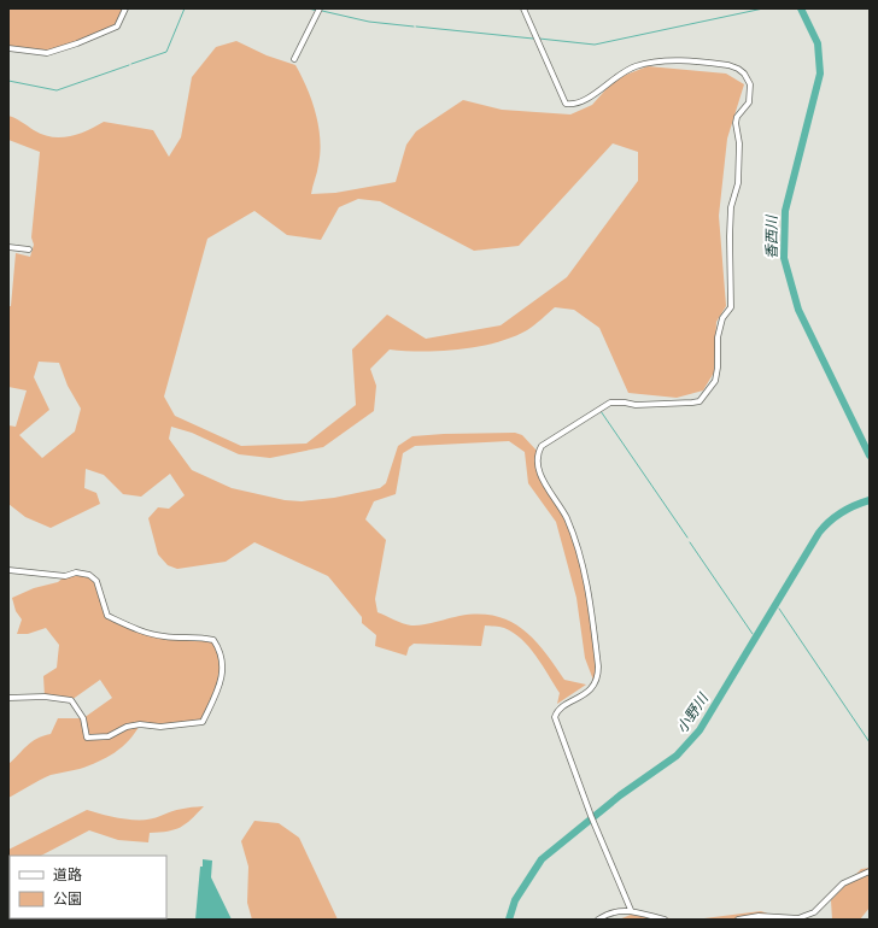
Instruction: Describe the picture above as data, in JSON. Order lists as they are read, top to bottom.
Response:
{
  "water": ["香西川", "小野川"],
  "legend": ["道路", "公園"]
}
